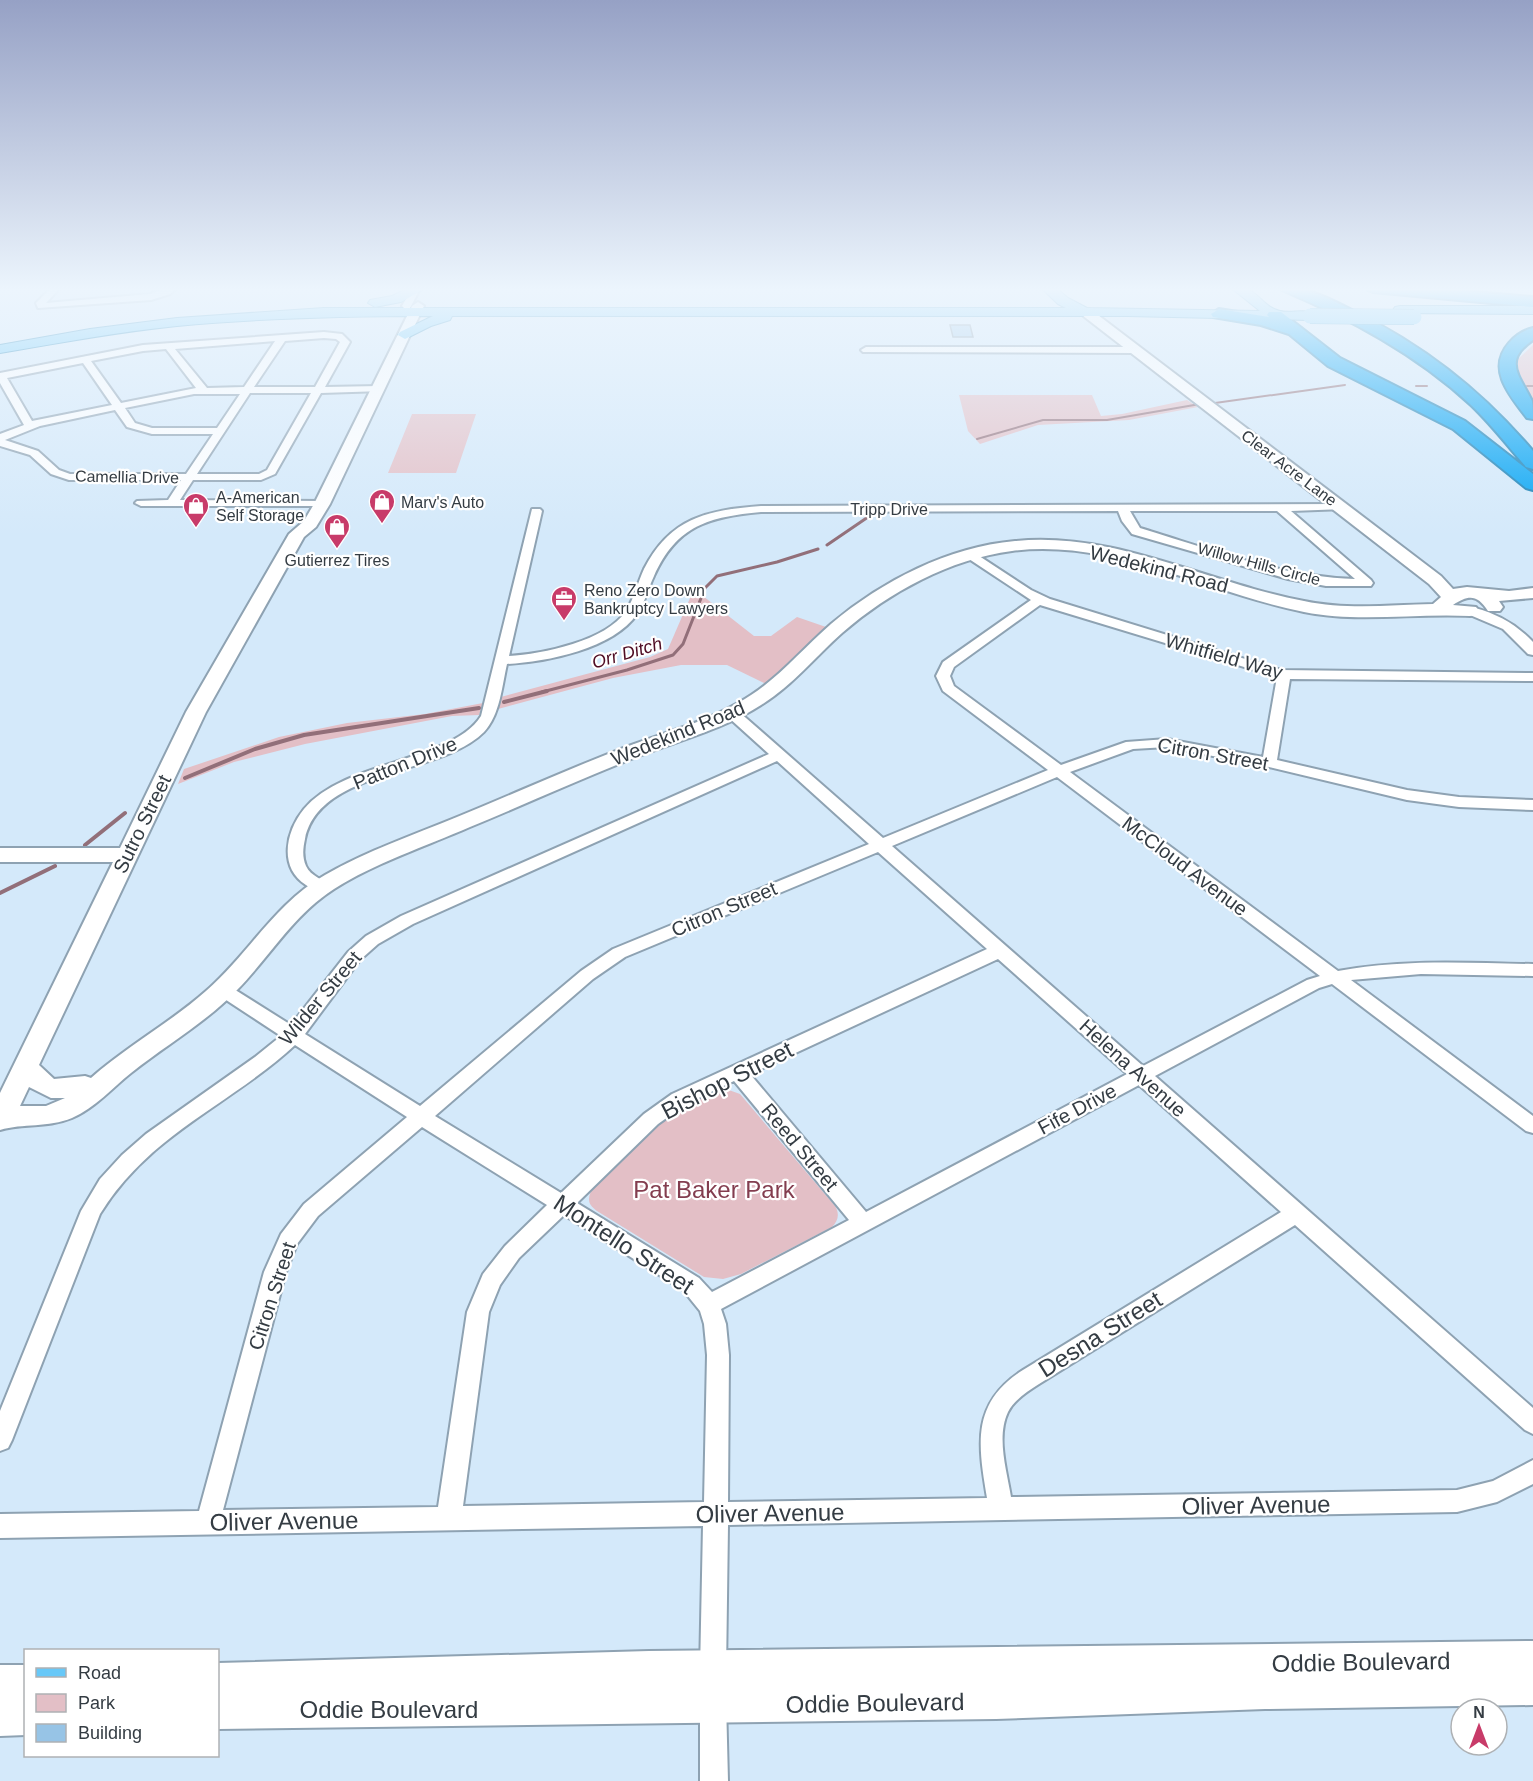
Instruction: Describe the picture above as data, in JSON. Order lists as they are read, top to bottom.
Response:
{
  "streets": {
    "main road": [
      "Clear Acre Lane",
      "Wedekind Road",
      "Sutro Street",
      "Oddie Boulevard"
    ],
    "street": [
      "Camellia Drive",
      "Tripp Drive",
      "Willow Hills Circle",
      "Whitfield Way",
      "Citron Street",
      "Patton Drive",
      "McCloud Avenue",
      "Wilder Street",
      "Helena Avenue",
      "Bishop Street",
      "Fife Drive",
      "Reed Street",
      "Montello Street",
      "Desna Street",
      "Oliver Avenue"
    ]
  },
  "crossings": [
    ["Clear Acre Lane", "Tripp Drive"],
    ["Clear Acre Lane", "Wedekind Road"],
    ["Tripp Drive", "Willow Hills Circle"],
    ["Tripp Drive", "Patton Drive"],
    ["Wedekind Road", "Whitfield Way"],
    ["Wedekind Road", "Patton Drive"],
    ["Wedekind Road", "Sutro Street"],
    ["Wedekind Road", "Helena Avenue"],
    ["Wedekind Road", "Montello Street"],
    ["Whitfield Way", "McCloud Avenue"],
    ["Citron Street", "McCloud Avenue"],
    ["Citron Street", "Helena Avenue"],
    ["Citron Street", "Montello Street"],
    ["Citron Street", "Oliver Avenue"],
    ["McCloud Avenue", "Fife Drive"],
    ["Wilder Street", "Helena Avenue"],
    ["Wilder Street", "Montello Street"],
    ["Helena Avenue", "Bishop Street"],
    ["Helena Avenue", "Fife Drive"],
    ["Helena Avenue", "Desna Street"],
    ["Bishop Street", "Reed Street"],
    ["Bishop Street", "Montello Street"],
    ["Bishop Street", "Oliver Avenue"],
    ["Fife Drive", "Reed Street"],
    ["Fife Drive", "Montello Street"],
    ["Montello Street", "Oliver Avenue"],
    ["Montello Street", "Oddie Boulevard"],
    ["Desna Street", "Oliver Avenue"]
  ],
  "water": ["Orr Ditch"],
  "parks": ["Pat Baker Park"],
  "places": {
    "shop": ["Marv's Auto", "A-American Self Storage", "Gutierrez Tires"],
    "office": ["Reno Zero Down Bankruptcy Lawyers"]
  },
  "legend": ["Road", "Park", "Building"],
  "north": "top"
}
